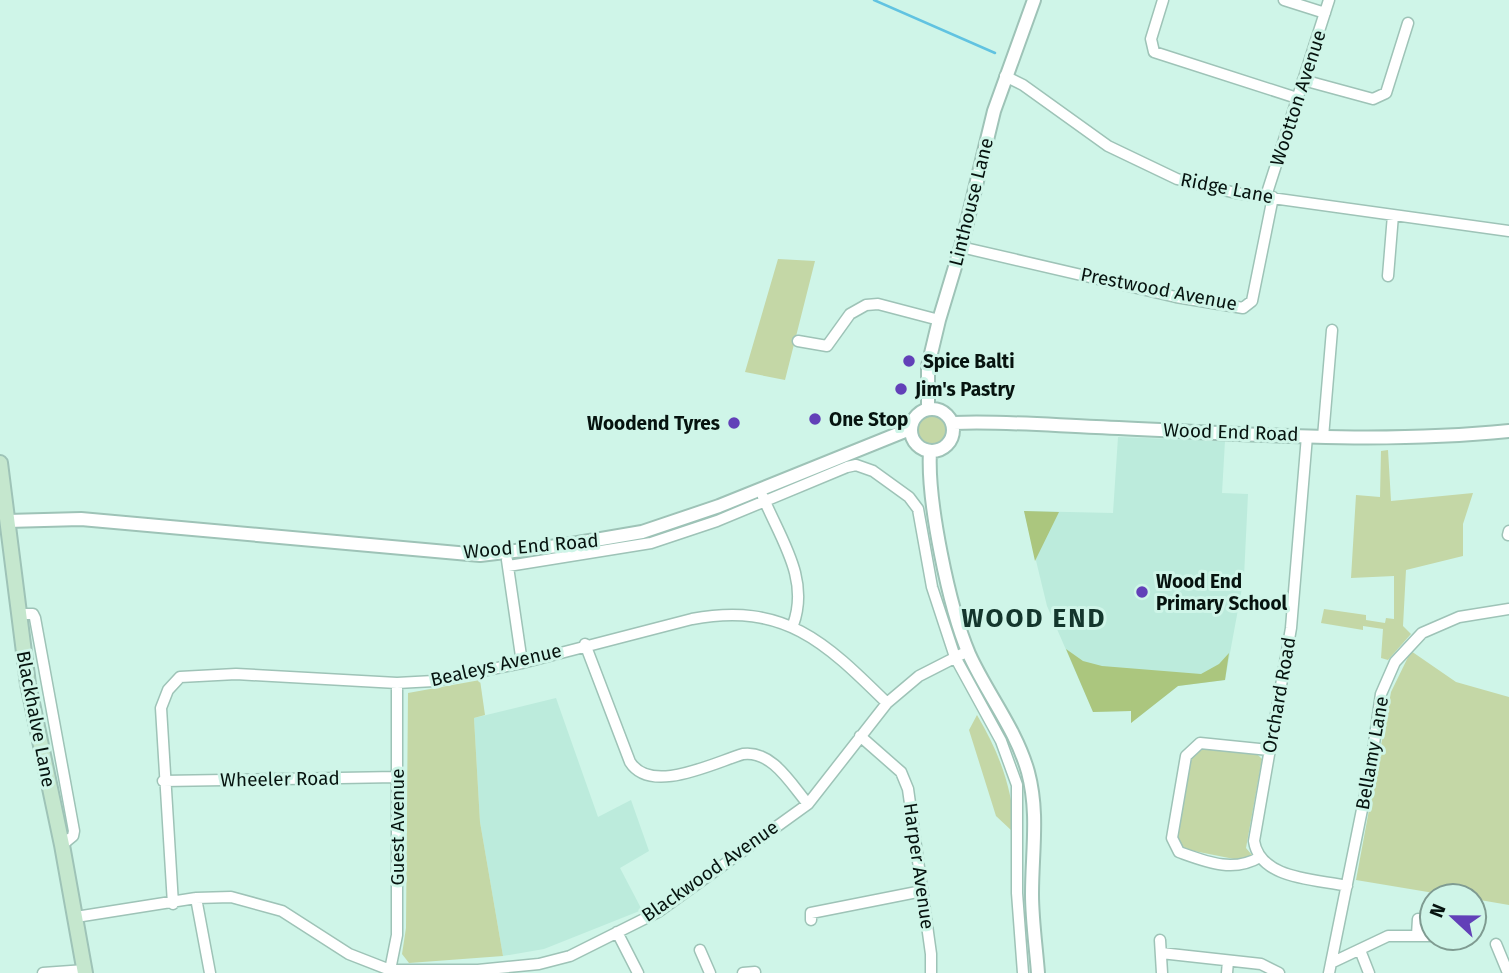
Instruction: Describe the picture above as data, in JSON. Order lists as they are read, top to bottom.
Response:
{
  "streets": {
    "main road": ["Blackhalve Lane"],
    "street": [
      "Wootton Avenue",
      "Ridge Lane",
      "Linthouse Lane",
      "Prestwood Avenue",
      "Wood End Road",
      "Bealeys Avenue",
      "Orchard Road",
      "Bellamy Lane",
      "Wheeler Road",
      "Guest Avenue",
      "Harper Avenue",
      "Blackwood Avenue"
    ]
  },
  "crossings": [
    ["Wootton Avenue", "Ridge Lane"],
    ["Wootton Avenue", "Prestwood Avenue"],
    ["Ridge Lane", "Linthouse Lane"],
    ["Ridge Lane", "Prestwood Avenue"],
    ["Linthouse Lane", "Prestwood Avenue"],
    ["Linthouse Lane", "Wood End Road"],
    ["Wood End Road", "Orchard Road"],
    ["Wood End Road", "Blackhalve Lane"],
    ["Bealeys Avenue", "Wheeler Road"],
    ["Bealeys Avenue", "Guest Avenue"],
    ["Bealeys Avenue", "Blackwood Avenue"],
    ["Blackhalve Lane", "Blackwood Avenue"],
    ["Wheeler Road", "Guest Avenue"],
    ["Guest Avenue", "Blackwood Avenue"],
    ["Harper Avenue", "Blackwood Avenue"]
  ],
  "districts": ["WOOD END"],
  "places": [
    "Spice Balti",
    "Jim's Pastry",
    "One Stop",
    "Woodend Tyres",
    "Wood End Primary School"
  ],
  "north": "left"
}
